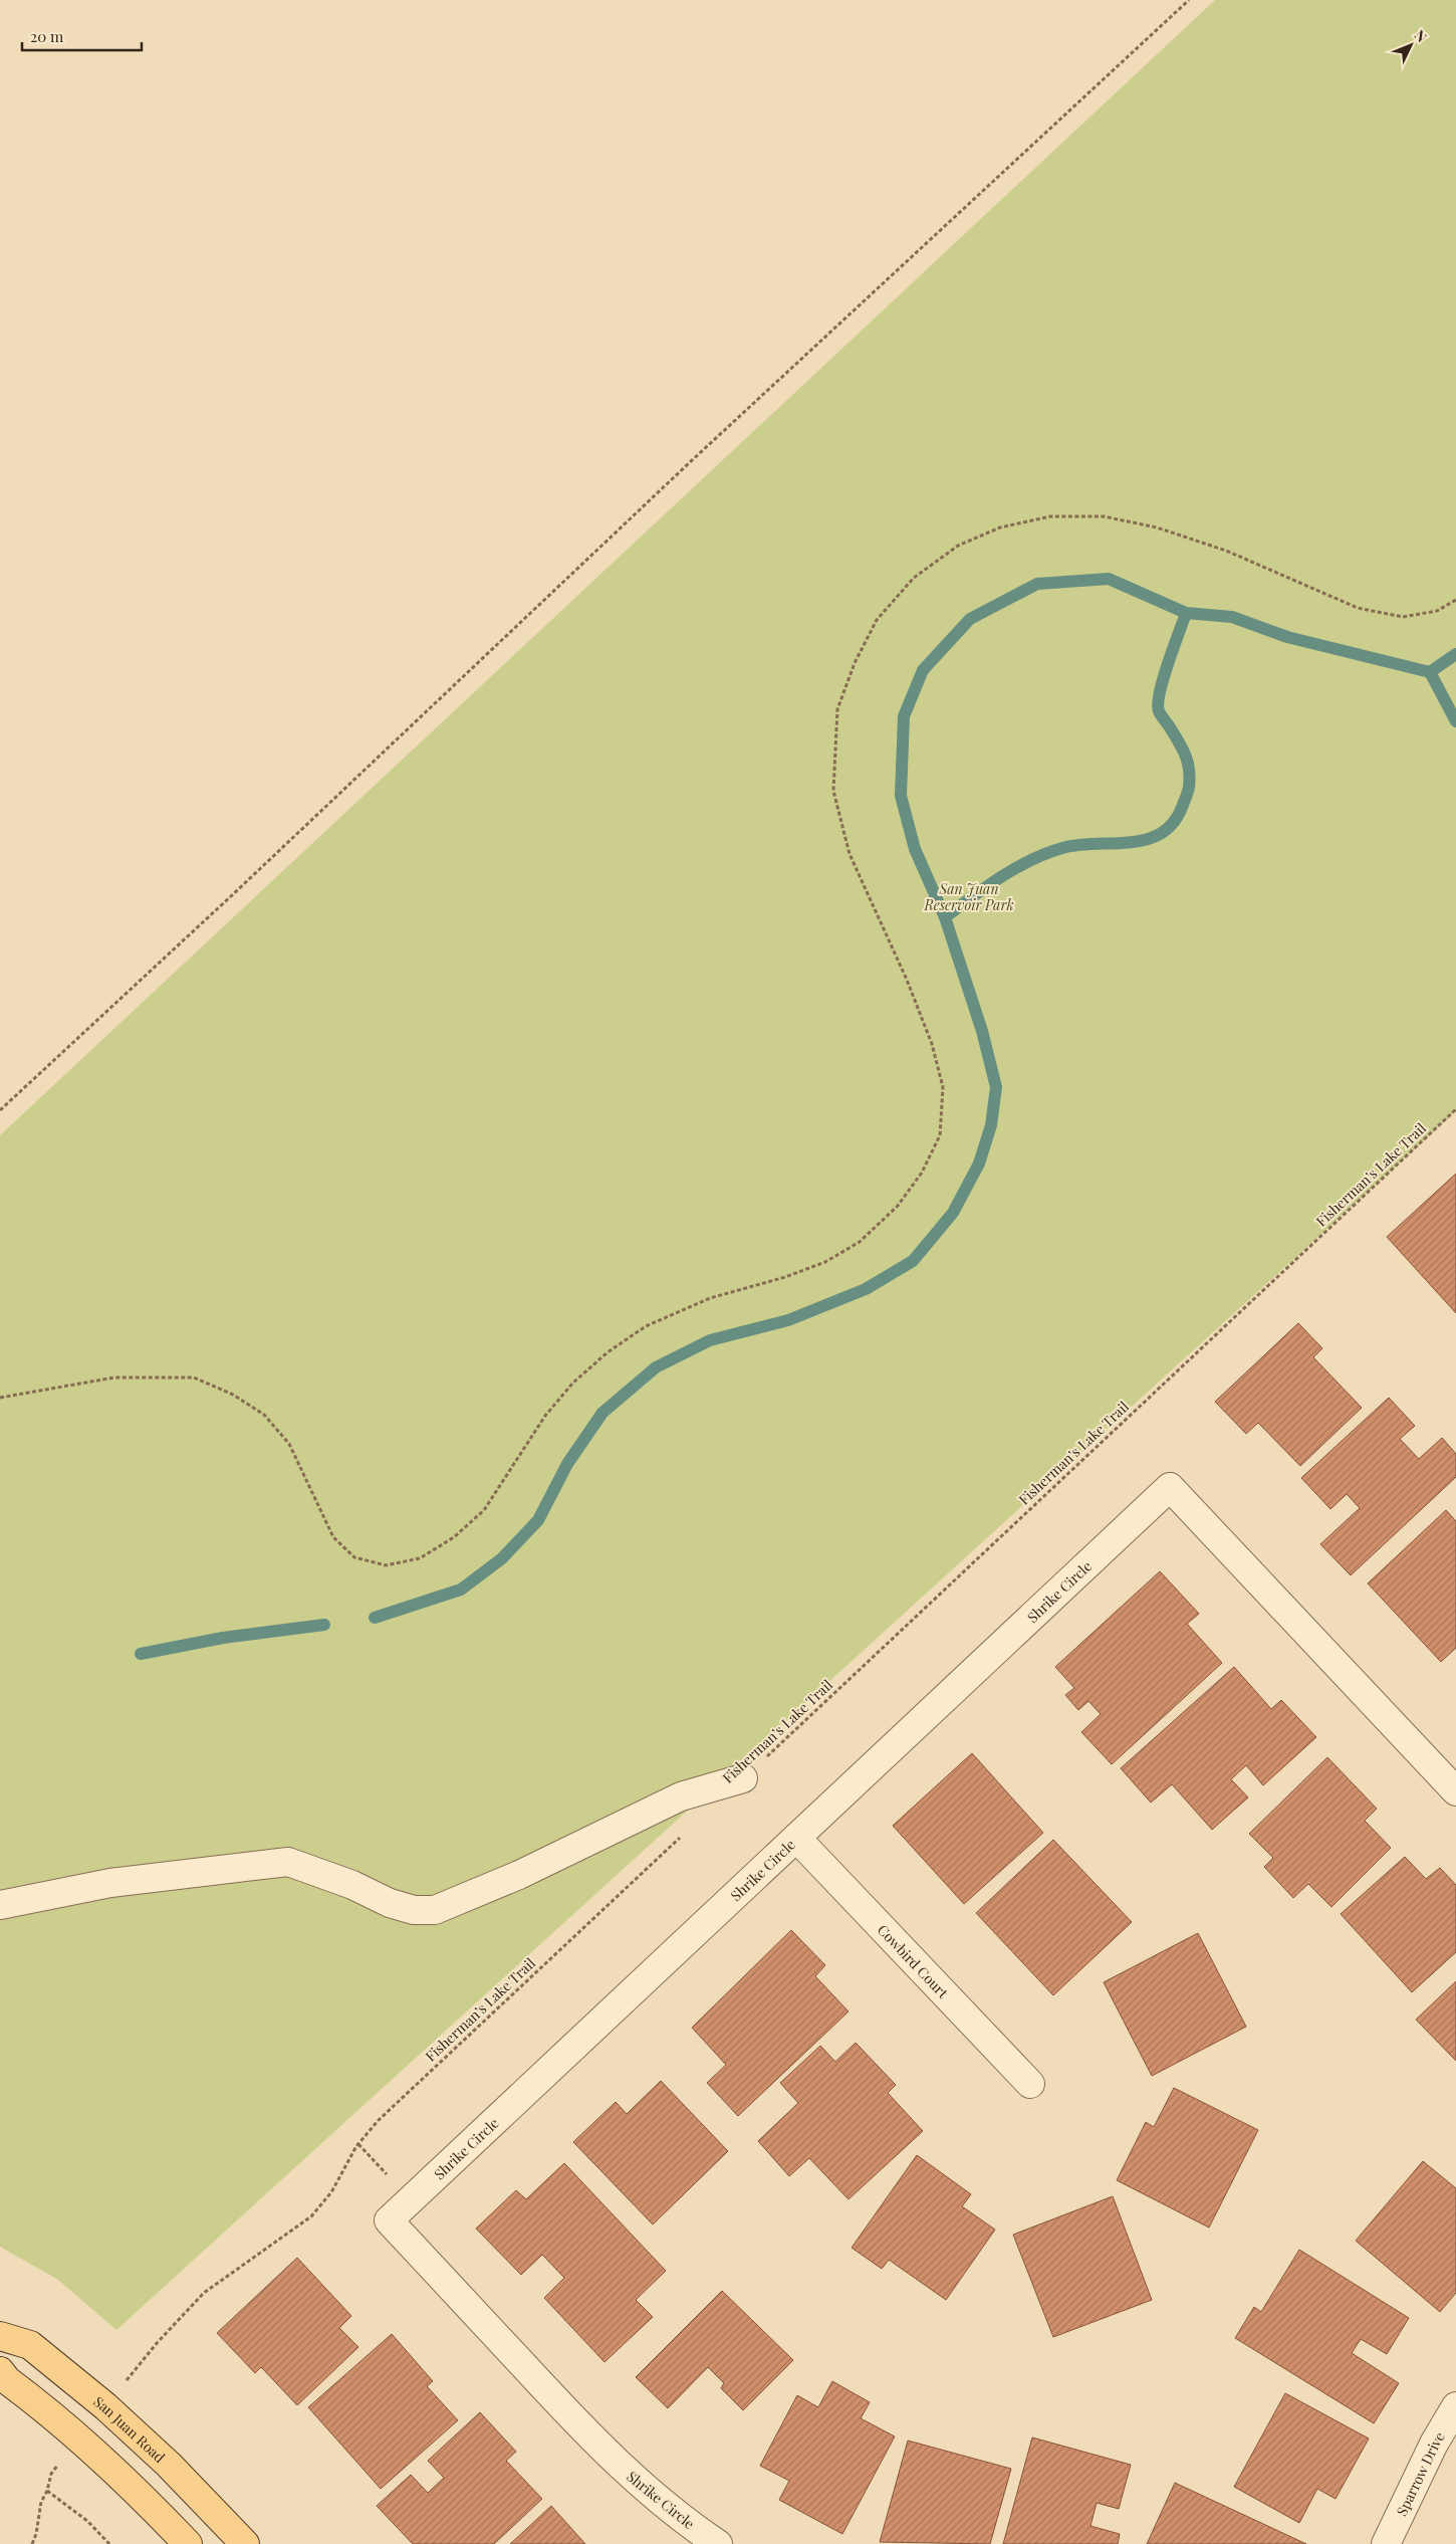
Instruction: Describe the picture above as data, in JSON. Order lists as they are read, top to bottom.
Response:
{
  "streets": {
    "main road": ["San Juan Road"],
    "street": ["Shrike Circle", "Cowbird Court", "Sparrow Drive"],
    "path": ["Fisherman’s Lake Trail"]
  },
  "crossings": [
    ["Shrike Circle", "Cowbird Court"]
  ],
  "parks": ["San Juan Reservoir Park"],
  "scale_bar": "20 m",
  "north": "top right"
}
